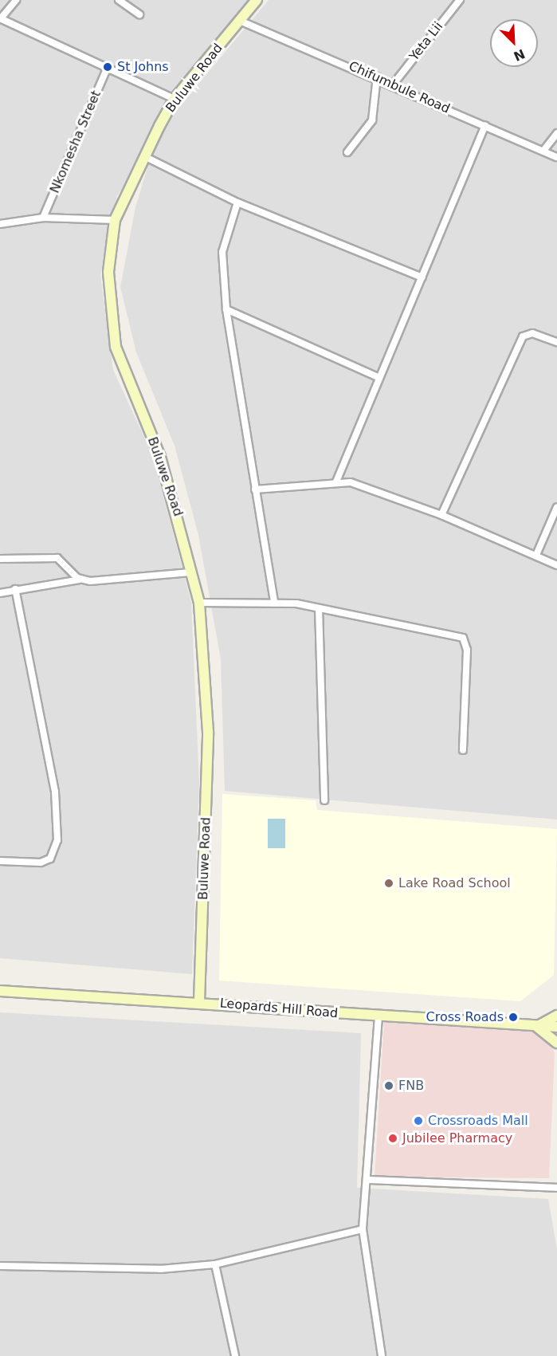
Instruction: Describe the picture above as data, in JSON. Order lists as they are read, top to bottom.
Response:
{
  "streets": {
    "street": [
      "Yeta Lii",
      "Buluwe Road",
      "Chifumbule Road",
      "Nkomesha Street",
      "Leopards Hill Road"
    ]
  },
  "crossings": [
    ["Yeta Lii", "Chifumbule Road"],
    ["Buluwe Road", "Chifumbule Road"],
    ["Buluwe Road", "Leopards Hill Road"]
  ],
  "places": [
    "St Johns",
    "Lake Road School",
    "Cross Roads",
    "FNB",
    "Crossroads Mall",
    "Jubilee Pharmacy"
  ],
  "north": "bottom right"
}
